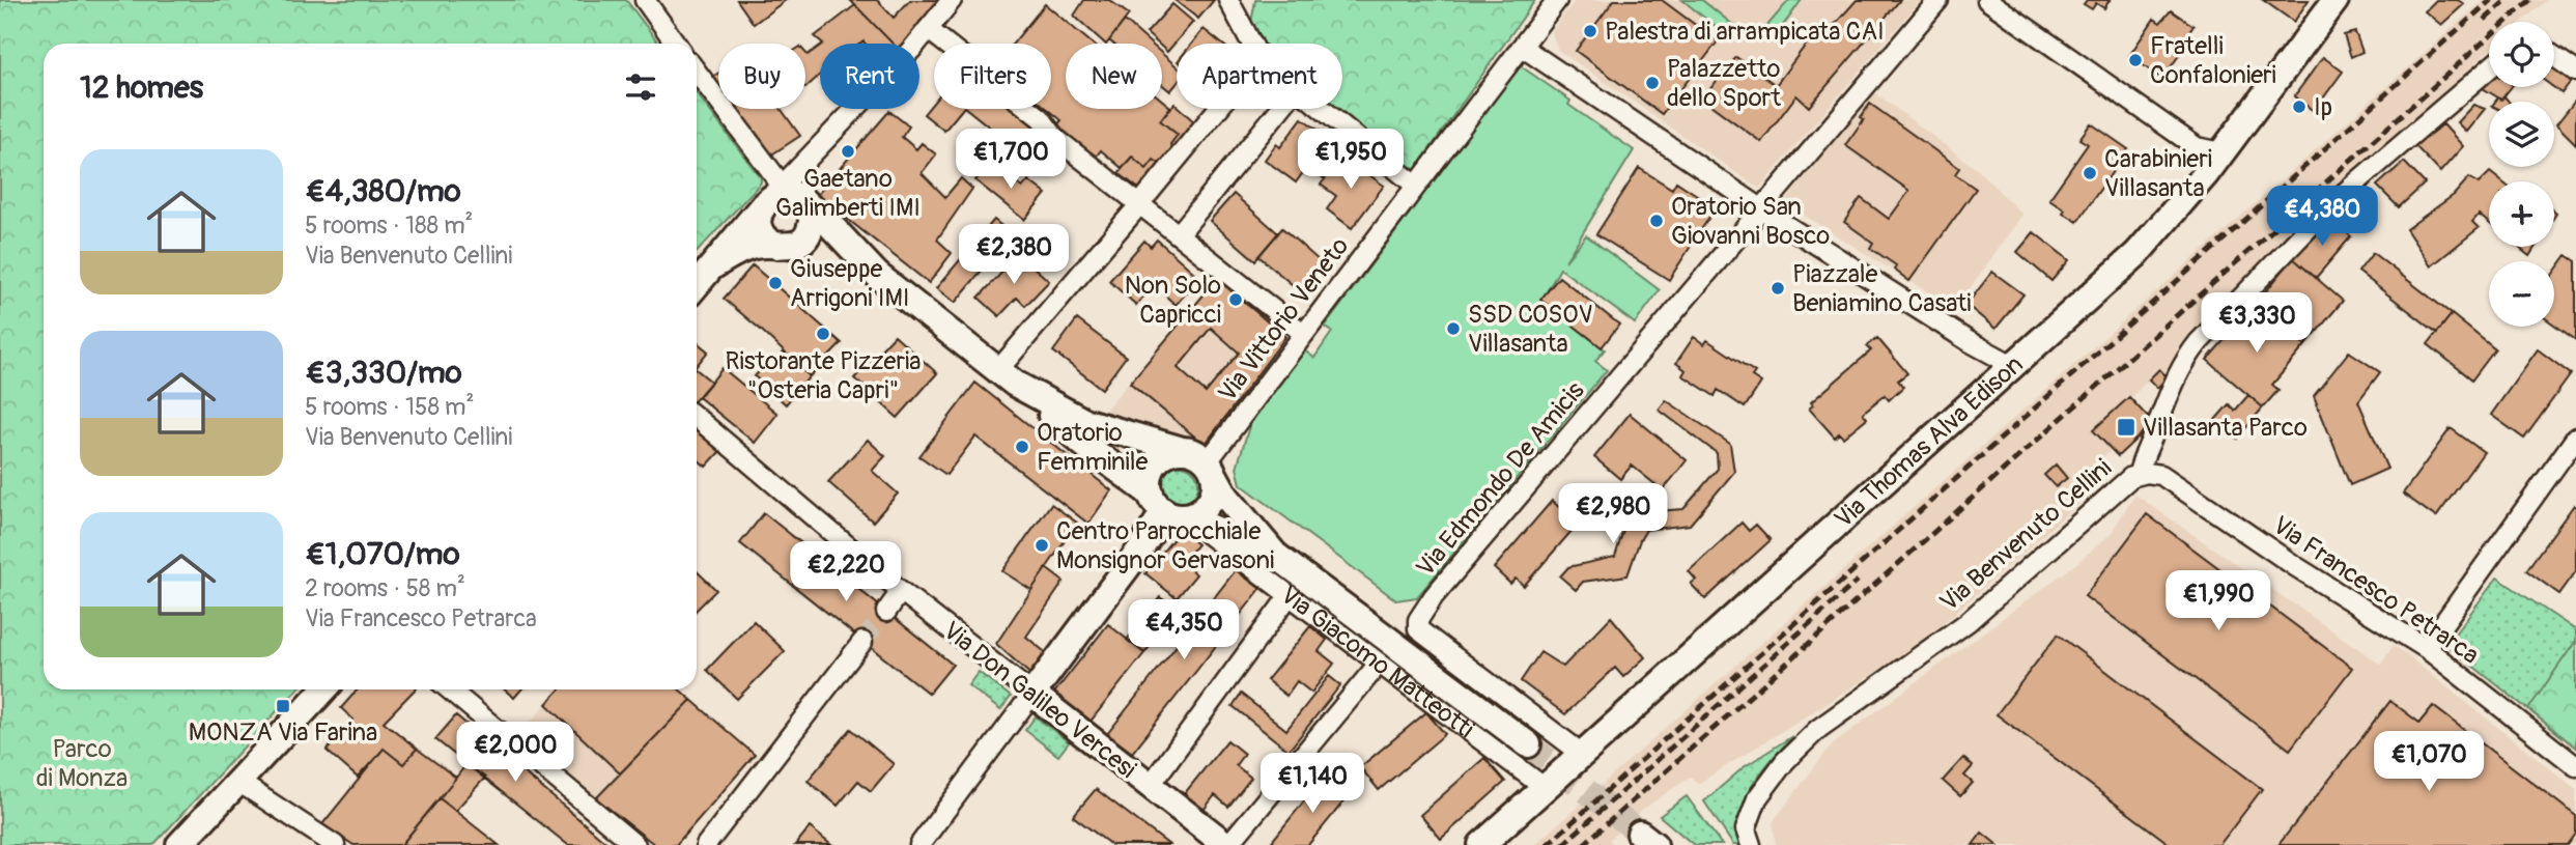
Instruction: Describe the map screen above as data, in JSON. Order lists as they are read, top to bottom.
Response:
{
  "streets": {
    "street": [
      "Via Vittorio Veneto",
      "Via Thomas Alva Edison",
      "Via Edmondo De Amicis",
      "Via Benvenuto Cellini",
      "Via Francesco Petrarca",
      "Via Giacomo Matteotti",
      "Via Don Galileo Vercesi"
    ]
  },
  "crossings": [
    ["Via Vittorio Veneto", "Via Giacomo Matteotti"],
    ["Via Thomas Alva Edison", "Via Giacomo Matteotti"],
    ["Via Edmondo De Amicis", "Via Giacomo Matteotti"],
    ["Via Benvenuto Cellini", "Via Francesco Petrarca"]
  ],
  "parks": ["Parco di Monza"],
  "places": {
    "other": [
      "Palestra di arrampicata CAI",
      "Fratelli Confalonieri",
      "Palazzetto dello Sport",
      "Ip",
      "Gaetano Galimberti IMI",
      "Carabinieri Villasanta",
      "Oratorio San Giovanni Bosco",
      "Giuseppe Arrigoni IMI",
      "Piazzale Beniamino Casati",
      "Non Solo Capricci",
      "SSD COSOV Villasanta",
      "Ristorante Pizzeria \"Osteria Capri\"",
      "Oratorio Femminile",
      "Centro Parrocchiale Monsignor Gervasoni"
    ],
    "transit": ["Villasanta Parco", "MONZA Via Farina"]
  },
  "page": {
    "map_buttons": ["+", "−"],
    "chip": [
      "Buy",
      "Rent",
      "Filters",
      "New",
      "Apartment"
    ],
    "heading": "12 homes",
    "price": [
      "€1,700",
      "€1,950",
      "€4,380",
      "€2,380",
      "€3,330",
      "€2,980",
      "€2,220",
      "€1,990",
      "€4,350",
      "€2,000",
      "€1,070",
      "€1,140"
    ],
    "list": [
      {
        "name": "€4,380/mo",
        "note": "5 rooms · 188 m² · Via Benvenuto Cellini"
      },
      {
        "name": "€3,330/mo",
        "note": "5 rooms · 158 m² · Via Benvenuto Cellini"
      },
      {
        "name": "€1,070/mo",
        "note": "2 rooms · 58 m² · Via Francesco Petrarca"
      }
    ]
  }
}
